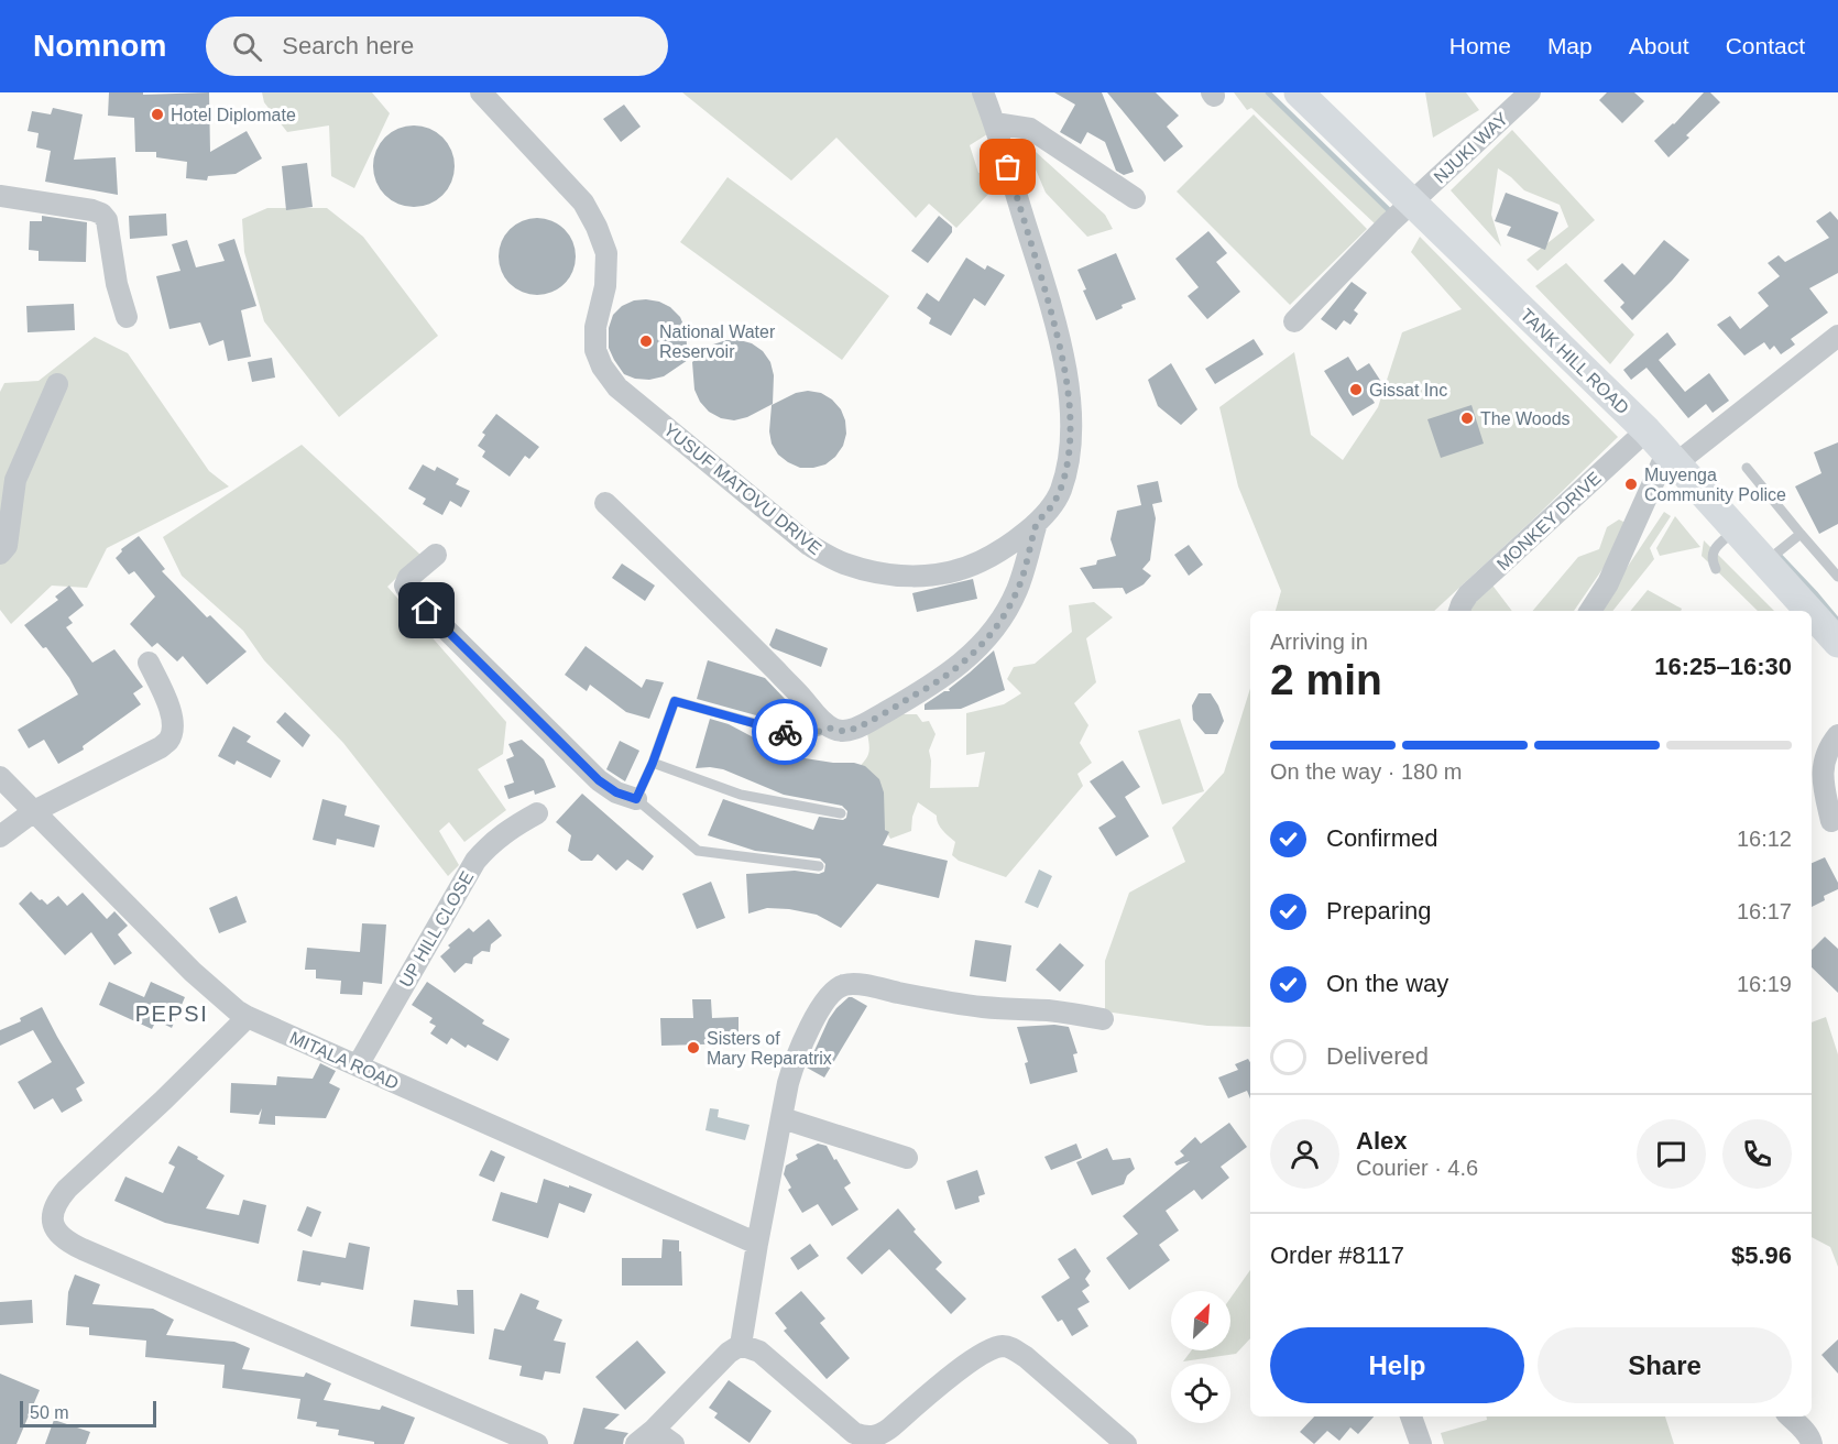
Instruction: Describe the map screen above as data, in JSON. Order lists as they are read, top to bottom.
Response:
{
  "streets": {
    "street": [
      "NJUKI WAY",
      "TANK HILL ROAD",
      "YUSUF MATOVU DRIVE",
      "MONKEY DRIVE",
      "UP HILL CLOSE",
      "MITALA ROAD"
    ]
  },
  "crossings": [
    ["NJUKI WAY", "TANK HILL ROAD"],
    ["TANK HILL ROAD", "MONKEY DRIVE"],
    ["UP HILL CLOSE", "MITALA ROAD"]
  ],
  "districts": ["PEPSI"],
  "places": [
    "Hotel Diplomate",
    "National Water Reservoir",
    "Gissat Inc",
    "The Woods",
    "Muyenga Community Police",
    "Sisters of Mary Reparatrix"
  ],
  "scale_bar": "50 m",
  "north": "top right",
  "page": {
    "header": "Nomnom",
    "search": "Search here",
    "nav": [
      "Home",
      "Map",
      "About",
      "Contact"
    ],
    "heading": ["2 min", "Arriving in", "16:25–16:30"],
    "panel": [
      "Alex",
      "Courier · 4.6",
      "Order #8117",
      "$5.96"
    ],
    "bar": "On the way · 180 m",
    "list": [
      ["Confirmed", "16:12"],
      ["Preparing", "16:17"],
      ["On the way", "16:19"],
      "Delivered"
    ],
    "buttons": ["Help", "Share"],
    "scale": "50 m"
  }
}
